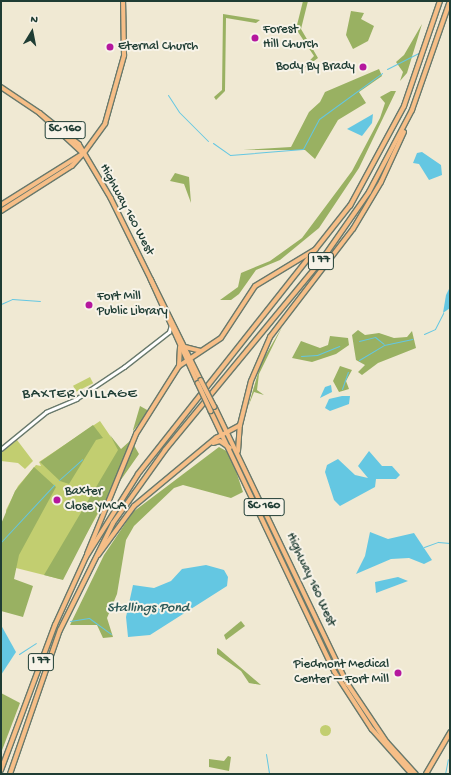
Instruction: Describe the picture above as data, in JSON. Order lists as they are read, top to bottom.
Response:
{
  "streets": {
    "highway": ["I 77"],
    "main road": ["SC 160", "Highway 160 West"]
  },
  "districts": ["BAXTER VILLAGE"],
  "water": ["Stallings Pond"],
  "places": [
    "Forest Hill Church",
    "Eternal Church",
    "Body By Brady",
    "Fort Mill Public Library",
    "Baxter Close YMCA",
    "Piedmont Medical Center – Fort Mill"
  ],
  "north": "top"
}
